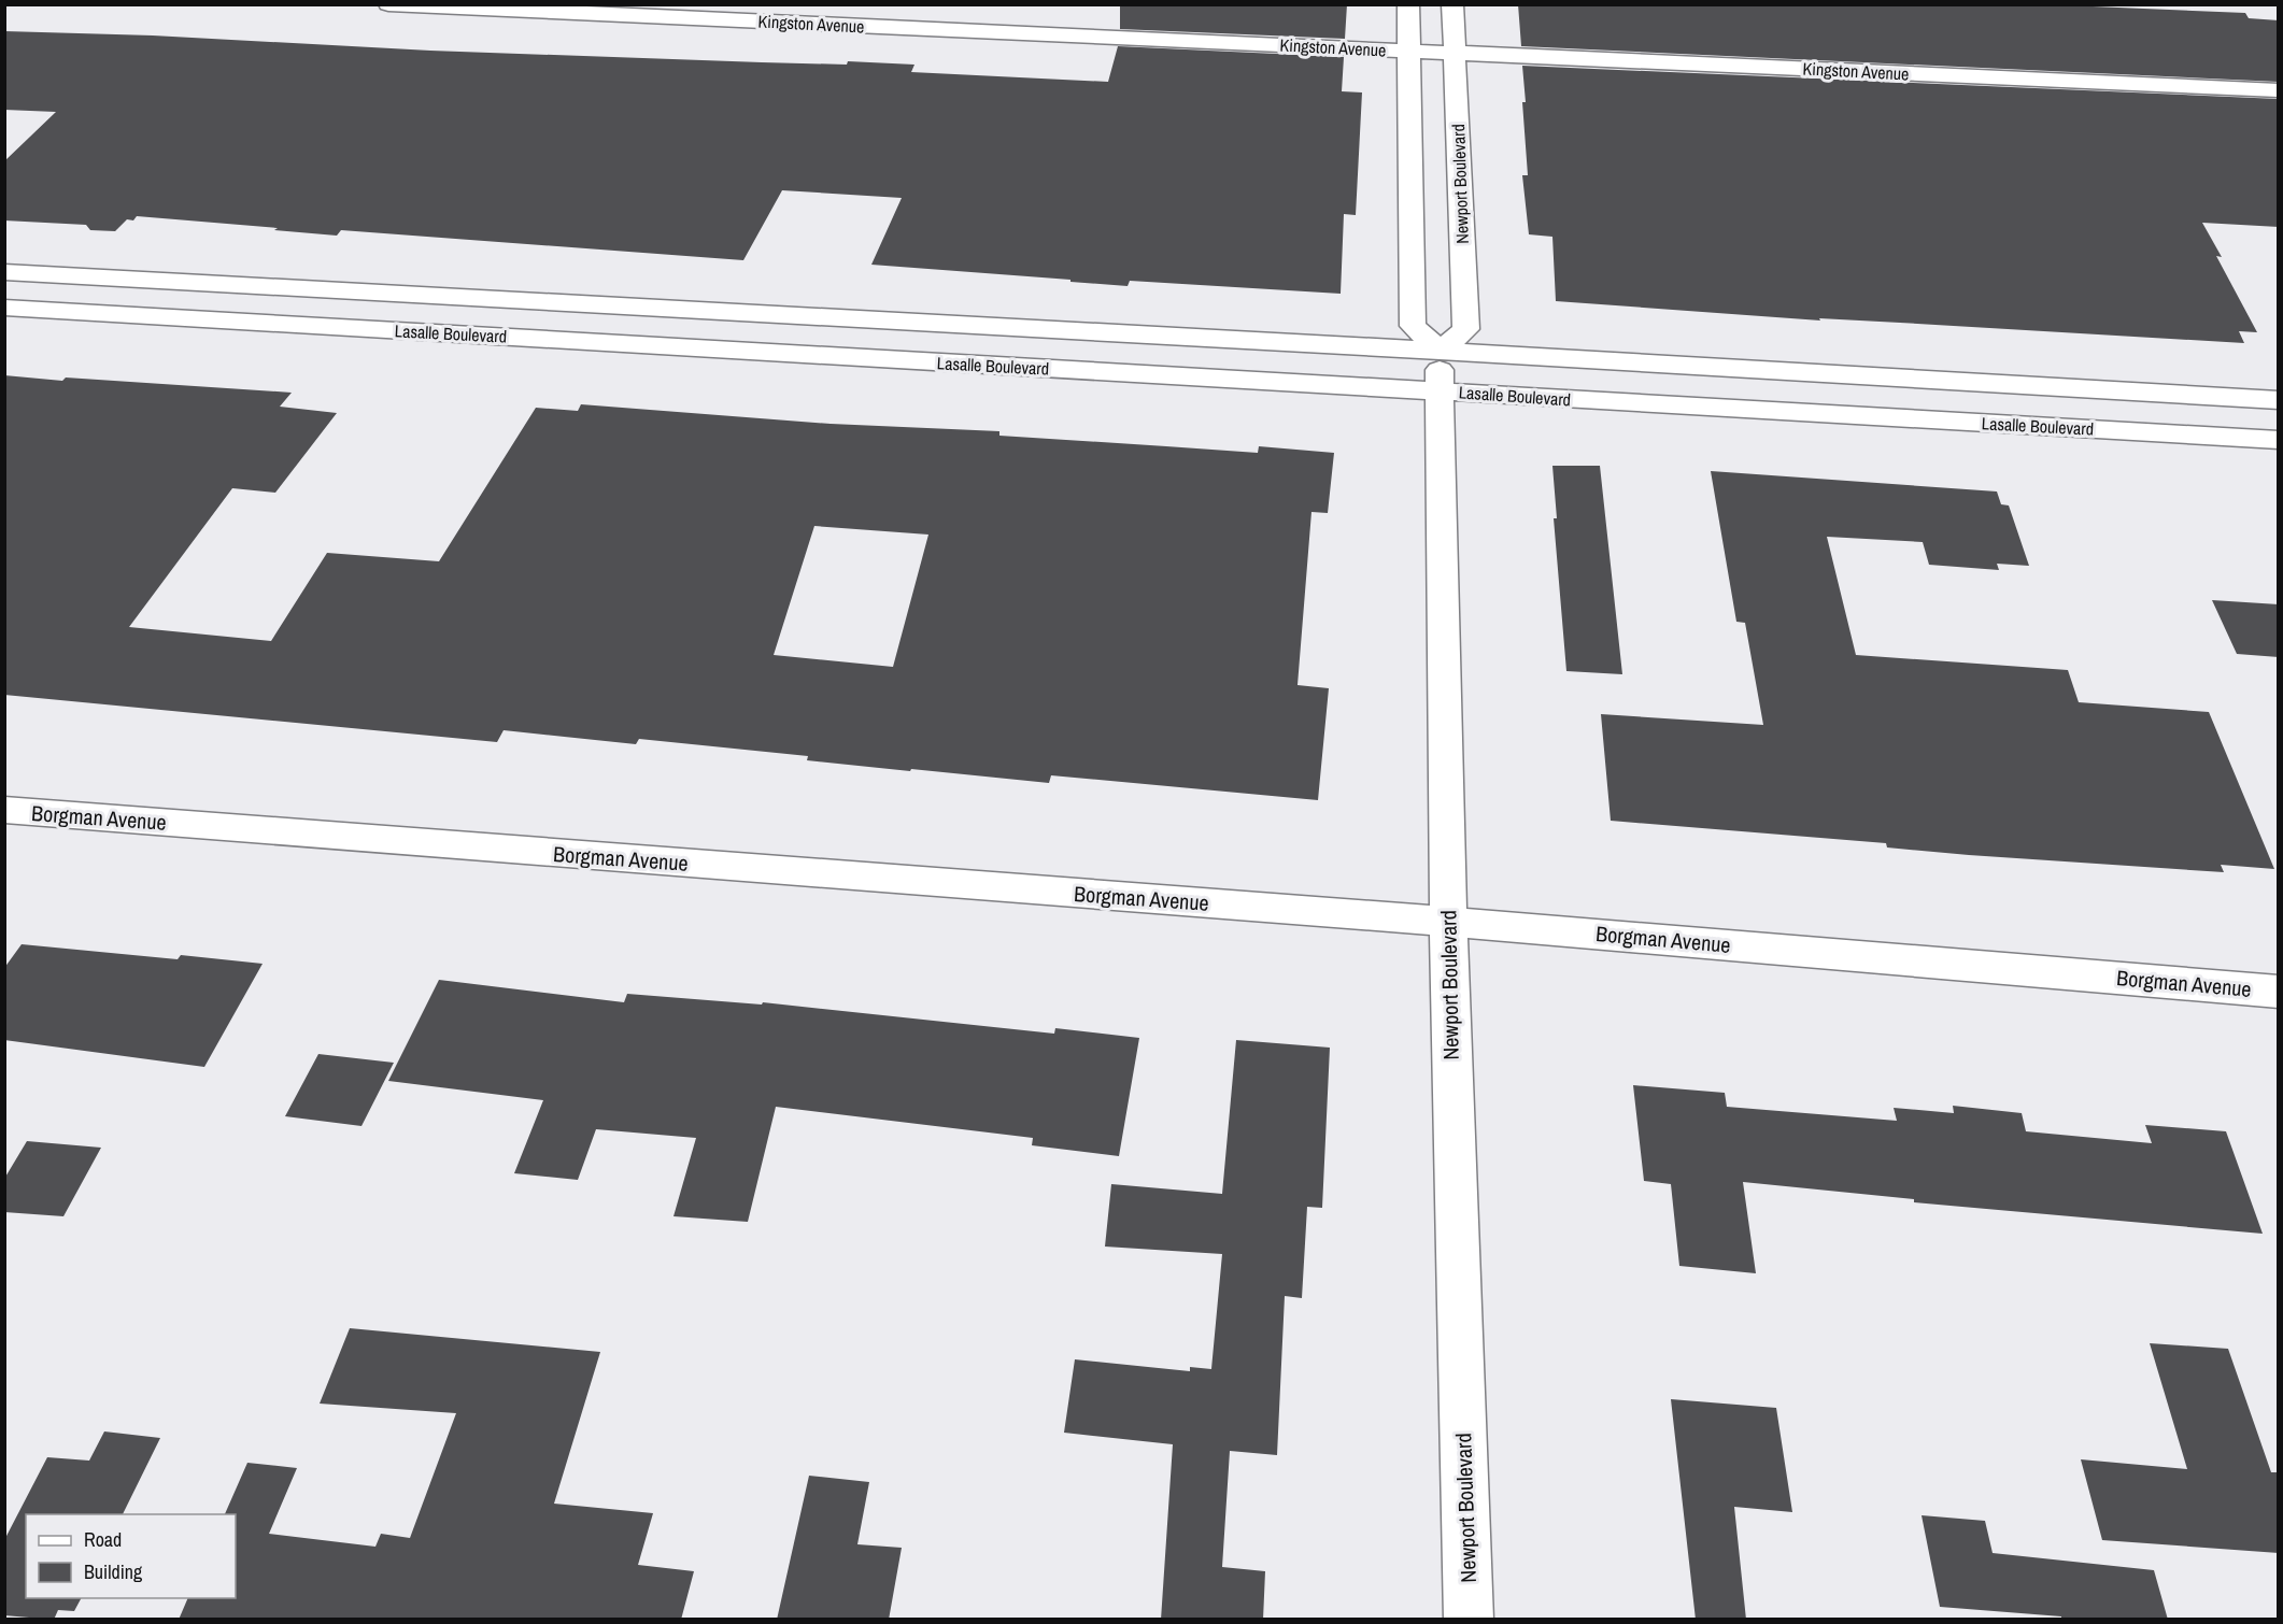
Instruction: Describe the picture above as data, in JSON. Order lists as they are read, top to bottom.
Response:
{
  "streets": {
    "street": [
      "Kingston Avenue",
      "Newport Boulevard",
      "Lasalle Boulevard",
      "Borgman Avenue"
    ]
  },
  "crossings": [
    ["Kingston Avenue", "Newport Boulevard"],
    ["Newport Boulevard", "Lasalle Boulevard"],
    ["Newport Boulevard", "Borgman Avenue"]
  ],
  "legend": ["Road", "Building"]
}
